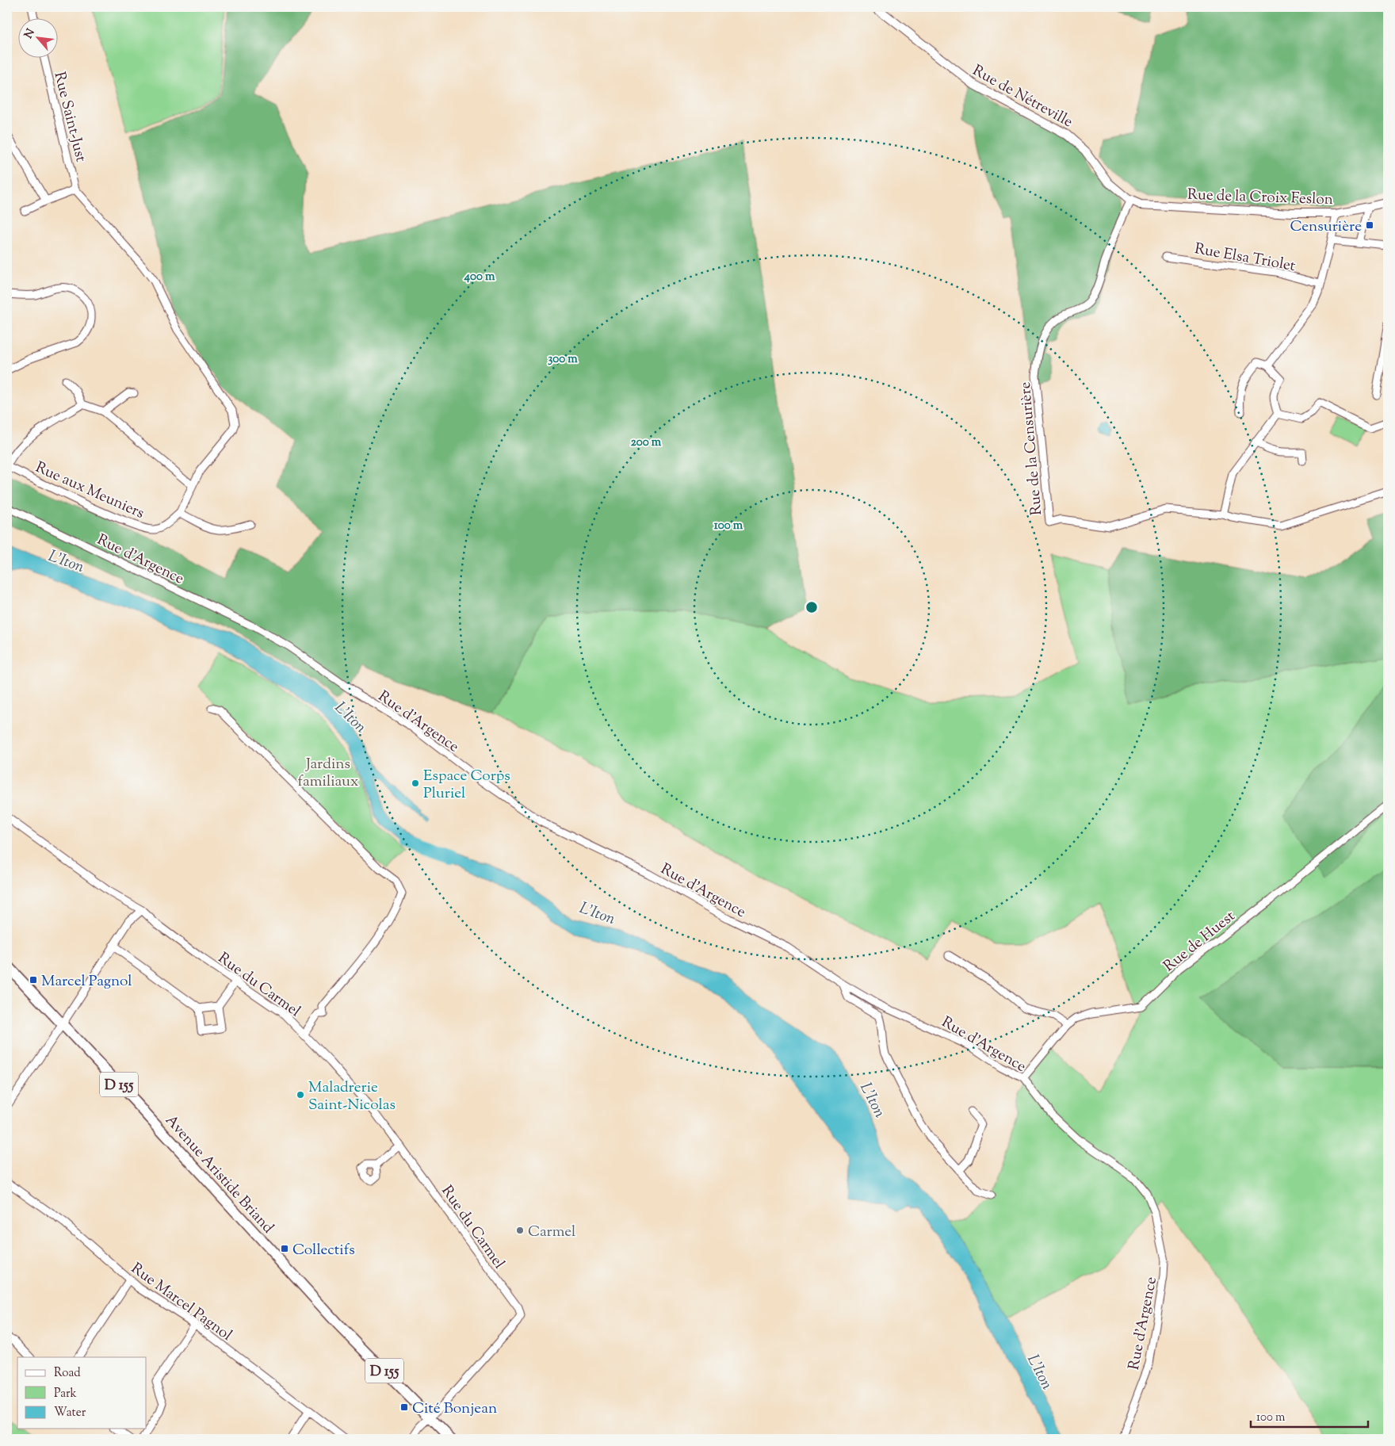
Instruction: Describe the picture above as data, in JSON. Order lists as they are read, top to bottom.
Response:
{
  "streets": {
    "main road": ["D 155", "Avenue Aristide Briand"],
    "street": [
      "Rue de Nétreville",
      "Rue Saint-Just",
      "Rue de la Croix Feslon",
      "Rue Elsa Triolet",
      "Rue de la Censurière",
      "Rue aux Meuniers",
      "Rue d'Argence",
      "Rue de Huest",
      "Rue du Carmel",
      "Rue Marcel Pagnol"
    ]
  },
  "crossings": [
    ["Rue de Nétreville", "Rue de la Croix Feslon"],
    ["Rue de Nétreville", "Rue de la Censurière"],
    ["Rue de la Croix Feslon", "Rue de la Censurière"],
    ["Rue d'Argence", "Rue de Huest"],
    ["Rue du Carmel", "D 155"],
    ["Rue du Carmel", "Avenue Aristide Briand"],
    ["D 155", "Avenue Aristide Briand"]
  ],
  "water": ["L'Iton"],
  "parks": ["Jardins familiaux"],
  "places": {
    "transit": [
      "Censurière",
      "Marcel Pagnol",
      "Collectifs",
      "Cité Bonjean"
    ],
    "other": ["Espace Corps Pluriel", "Maladrerie Saint-Nicolas", "Carmel"]
  },
  "legend": ["Road", "Park", "Water"],
  "scale_bar": "100 m",
  "north": "top left",
  "rings": [
    "400 m",
    "300 m",
    "200 m",
    "100 m"
  ]
}
